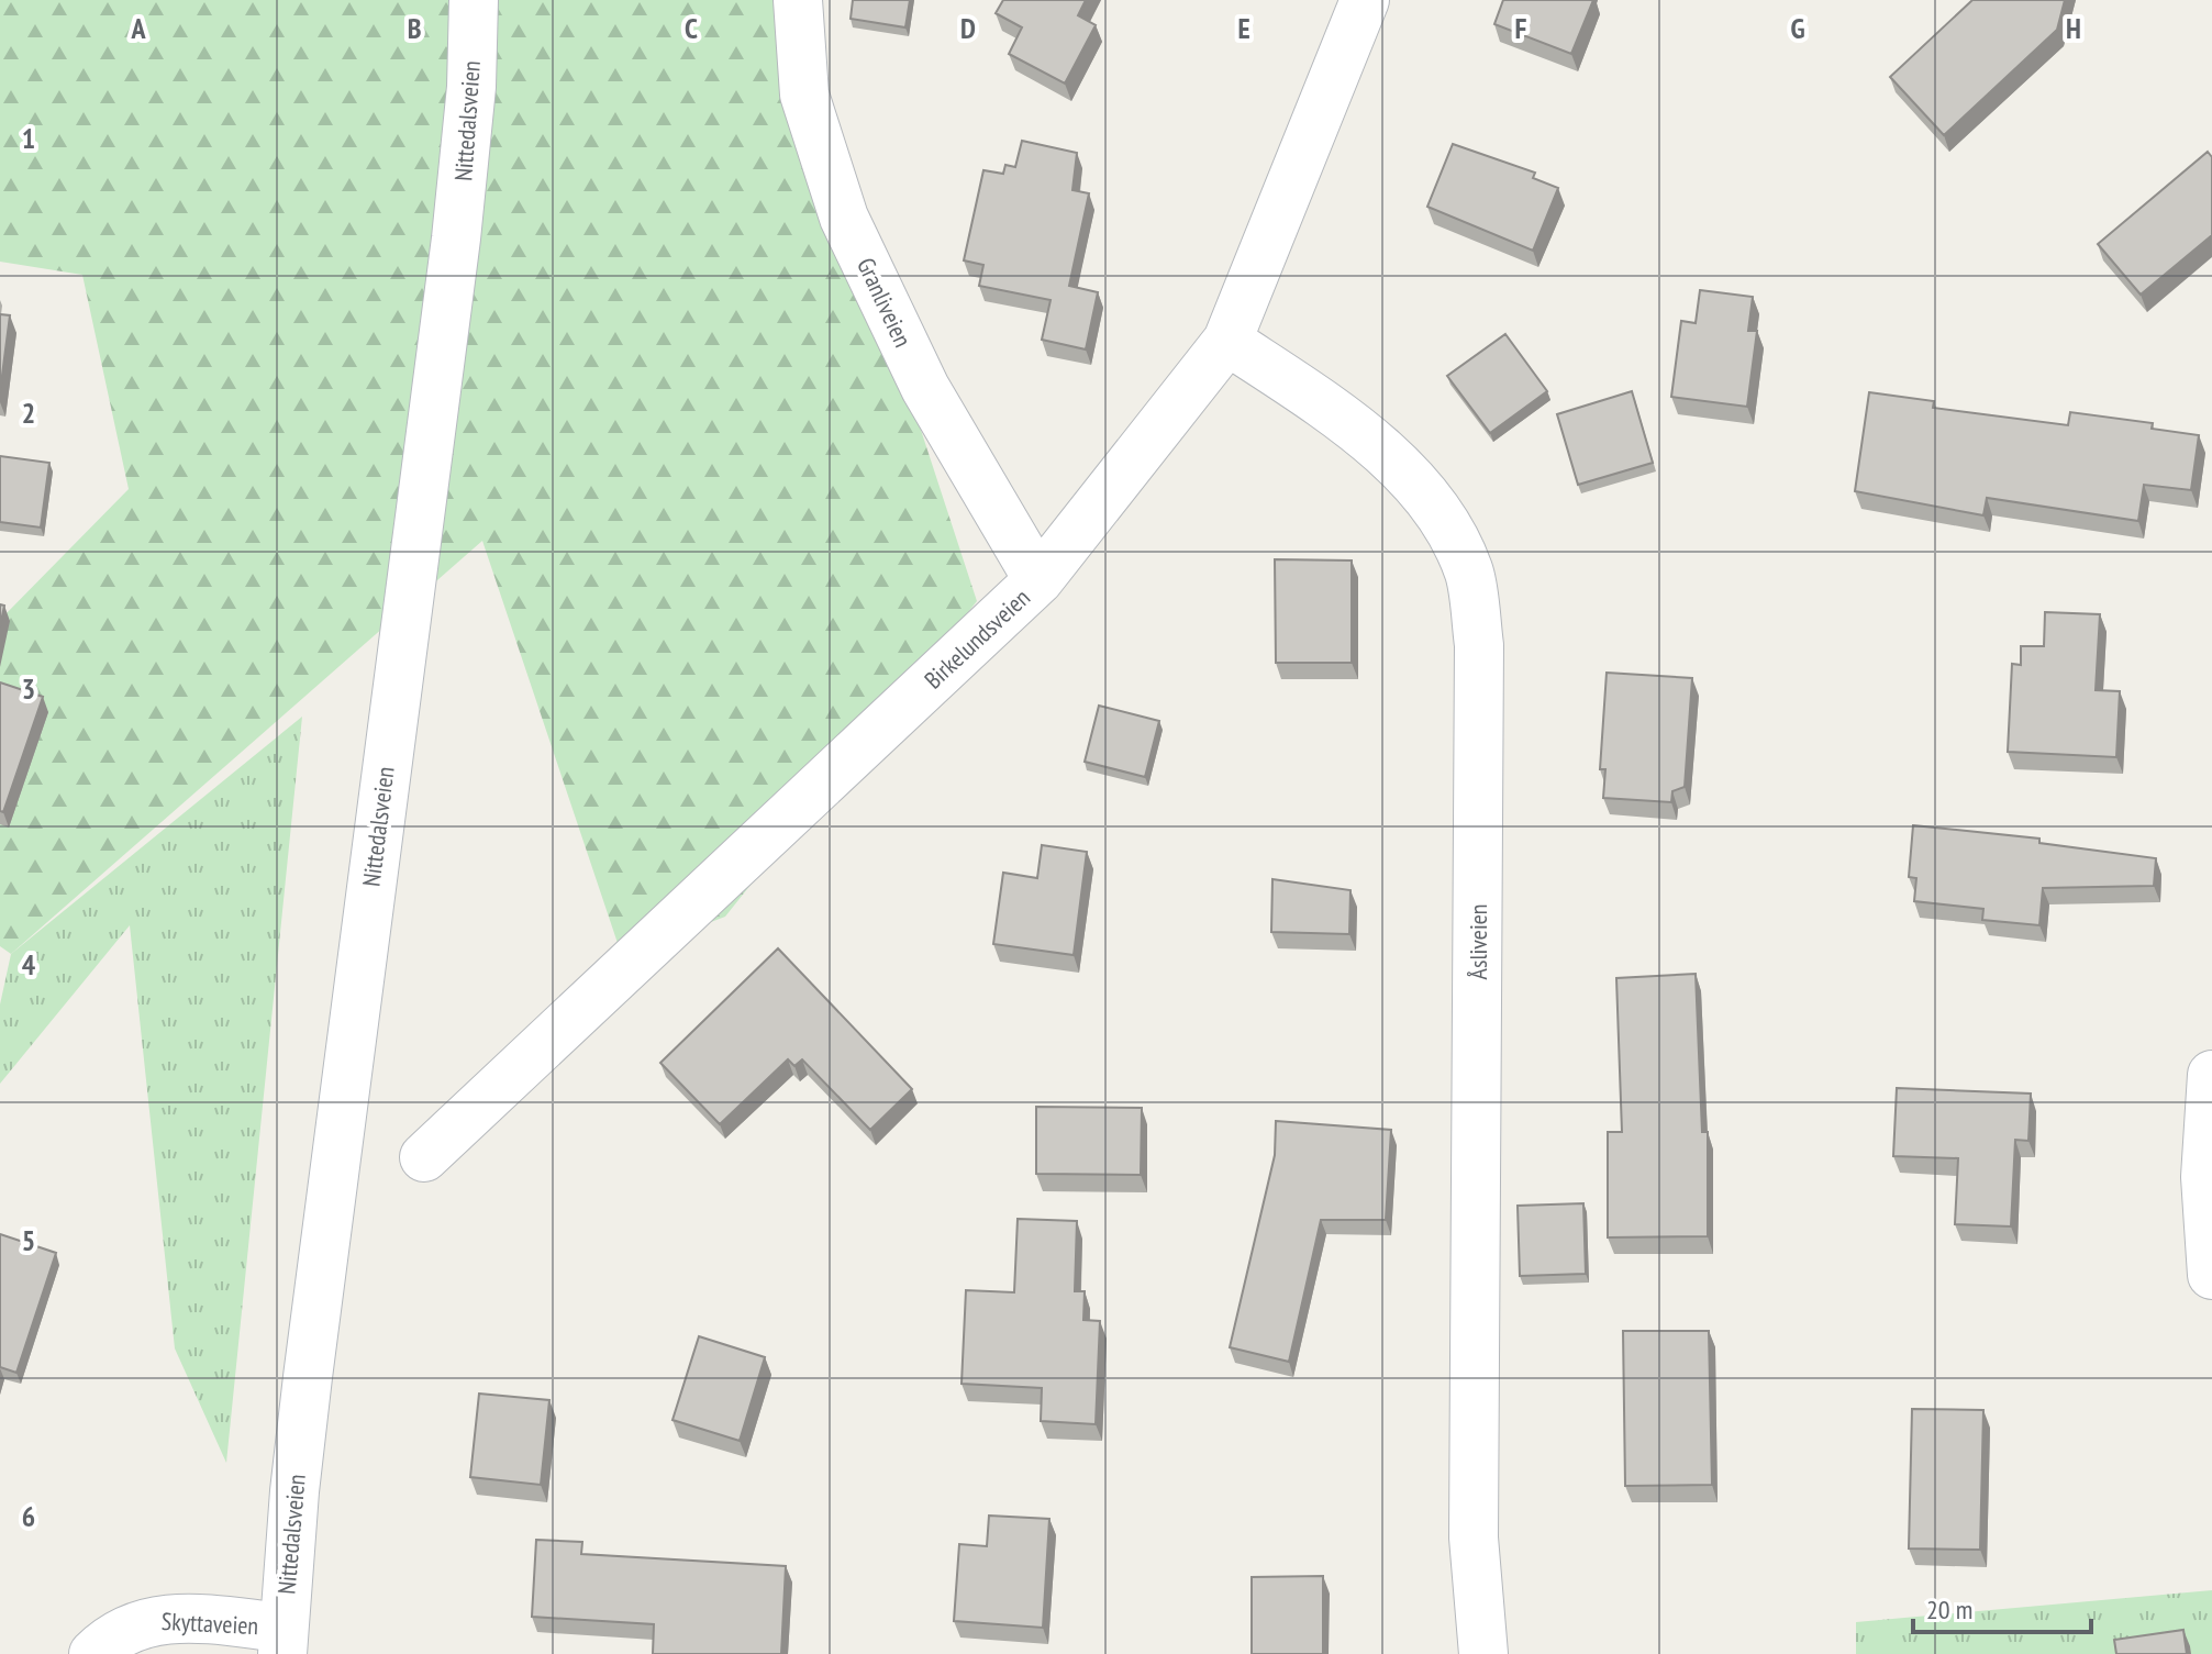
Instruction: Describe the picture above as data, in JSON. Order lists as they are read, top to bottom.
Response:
{
  "streets": {
    "street": [
      "Nittedalsveien",
      "Granliveien",
      "Birkelundsveien",
      "Åsliveien",
      "Skyttaveien"
    ]
  },
  "crossings": [
    ["Nittedalsveien", "Skyttaveien"],
    ["Granliveien", "Birkelundsveien"],
    ["Birkelundsveien", "Åsliveien"]
  ],
  "scale_bar": "20 m",
  "grid": {
    "columns": [
      "A",
      "B",
      "C",
      "D",
      "E",
      "F",
      "G",
      "H"
    ],
    "rows": [
      "1",
      "2",
      "3",
      "4",
      "5",
      "6"
    ]
  }
}
